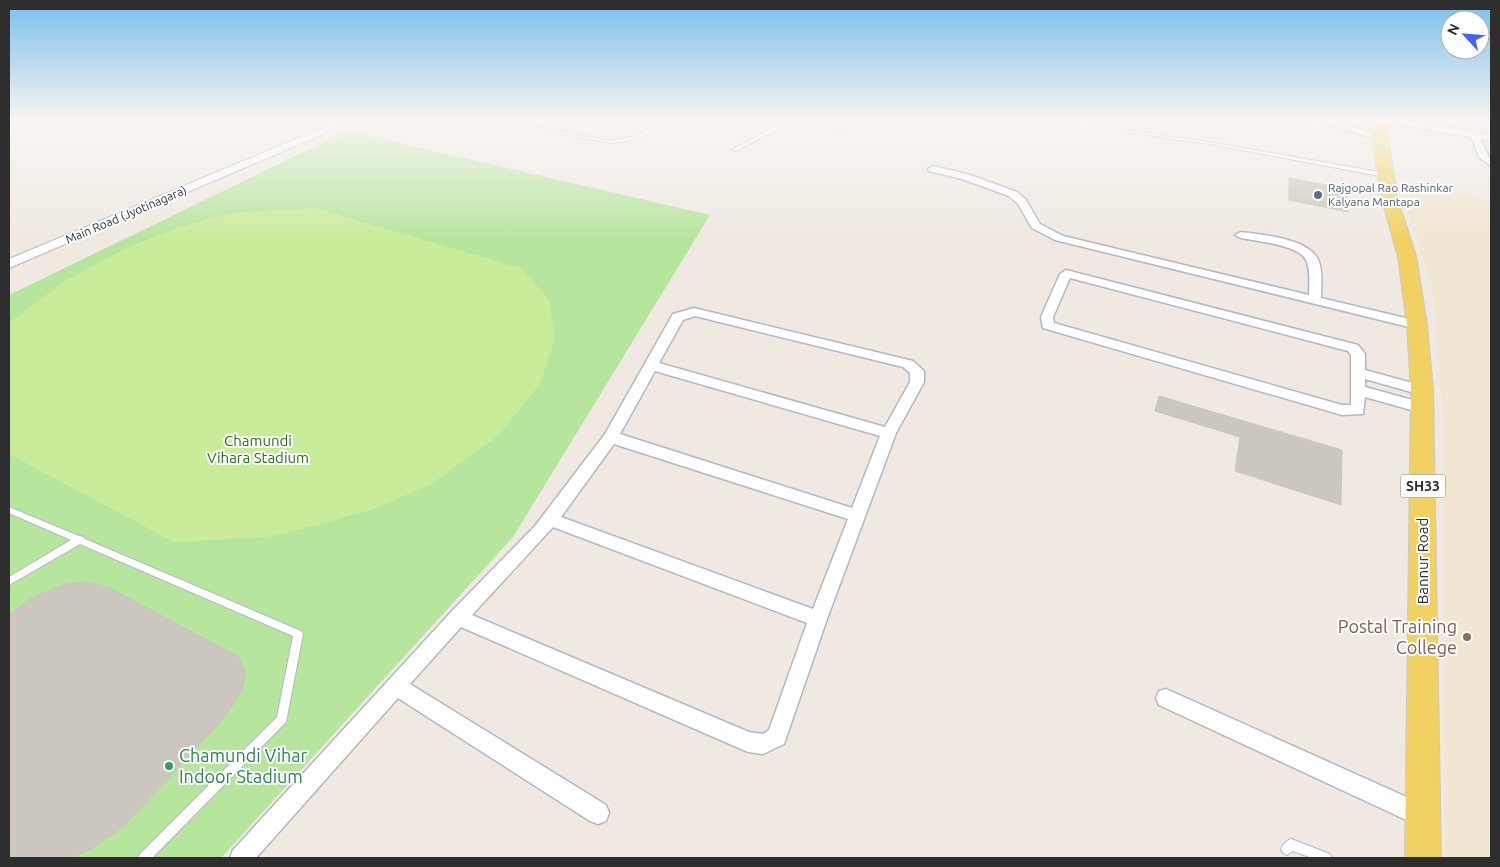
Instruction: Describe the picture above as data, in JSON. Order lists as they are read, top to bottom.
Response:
{
  "streets": {
    "main road": ["SH33", "Bannur Road"],
    "street": ["Main Road (Jyotinagara)"]
  },
  "parks": ["Chamundi Vihara Stadium"],
  "places": ["Rajgopal Rao Rashinkar Kalyana Mantapa", "Postal Training College", "Chamundi Vihar Indoor Stadium"],
  "north": "top left"
}
